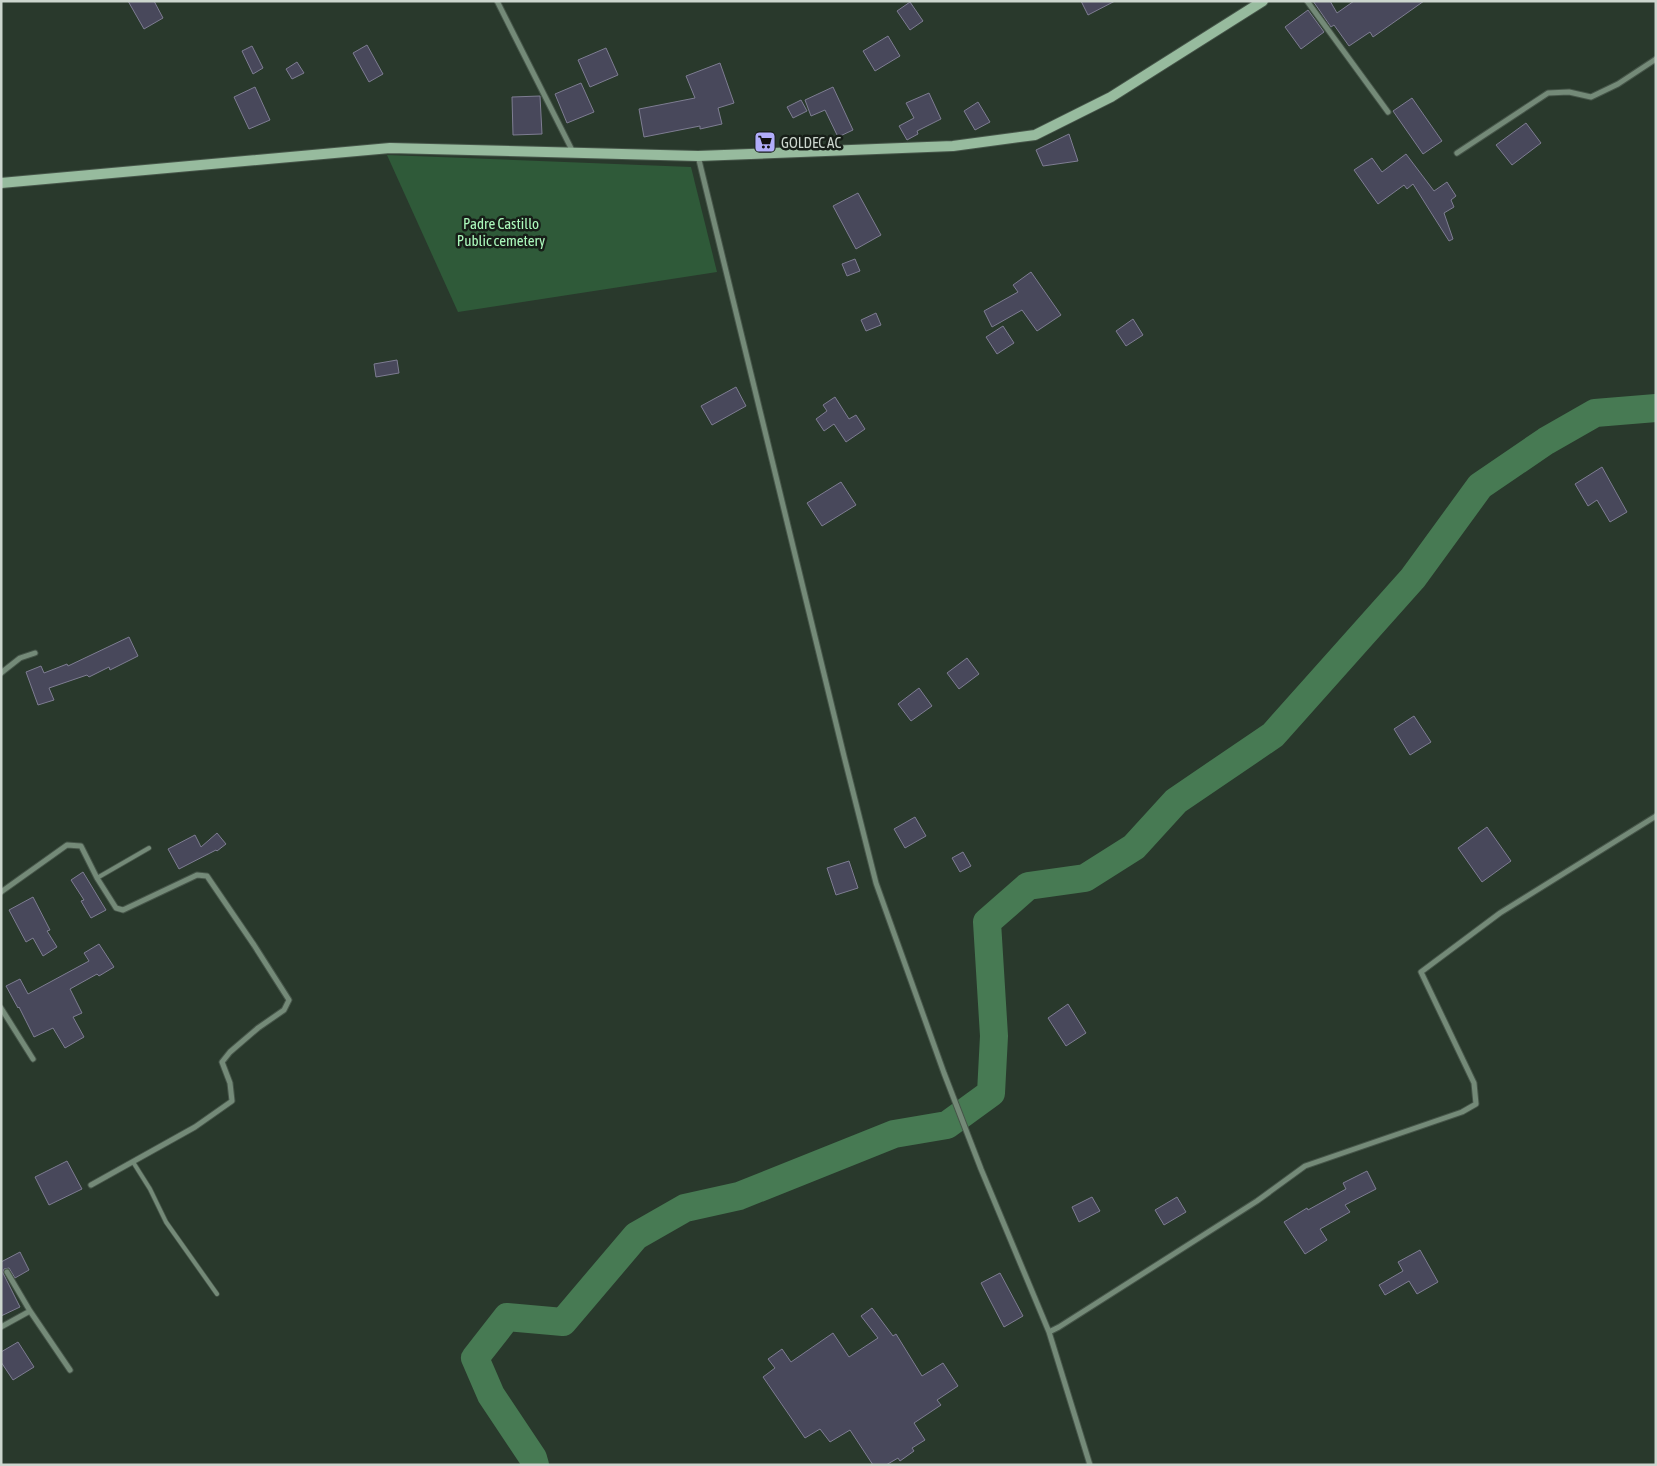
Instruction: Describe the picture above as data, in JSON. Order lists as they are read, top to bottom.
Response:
{
  "parks": ["Padre Castillo Public cemetery"],
  "places": {
    "supermarket": ["GOLDEC AC"]
  }
}
